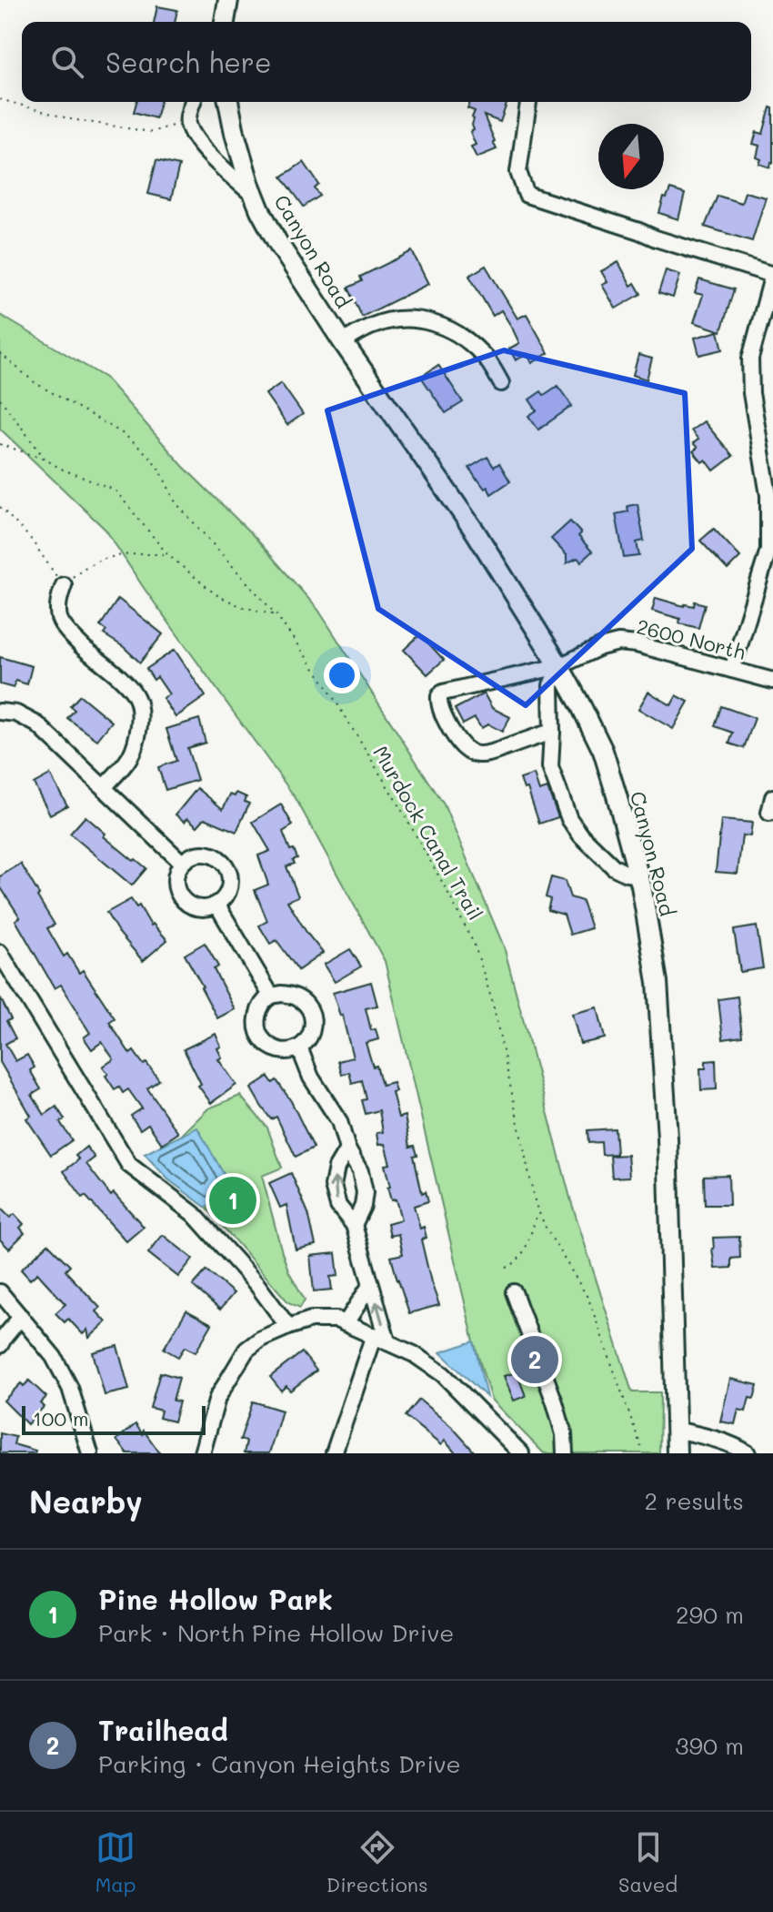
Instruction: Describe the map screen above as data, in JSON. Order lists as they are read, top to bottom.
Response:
{
  "streets": {
    "main road": ["Canyon Road"],
    "street": ["2600 North"],
    "path": ["Murdock Canal Trail"]
  },
  "crossings": [
    ["Canyon Road", "2600 North"]
  ],
  "scale_bar": "100 m",
  "north": "bottom",
  "page": {
    "search": "Search here",
    "pins": ["1", "2"],
    "scale": "100 m",
    "heading": ["Nearby", "2 results"],
    "list": [
      {
        "mark": "1",
        "name": "Pine Hollow Park",
        "note": "Park · North Pine Hollow Drive",
        "value": "290 m"
      },
      {
        "mark": "2",
        "name": "Trailhead",
        "note": "Parking · Canyon Heights Drive",
        "value": "390 m"
      }
    ],
    "nav": ["Map", "Directions", "Saved"]
  }
}
